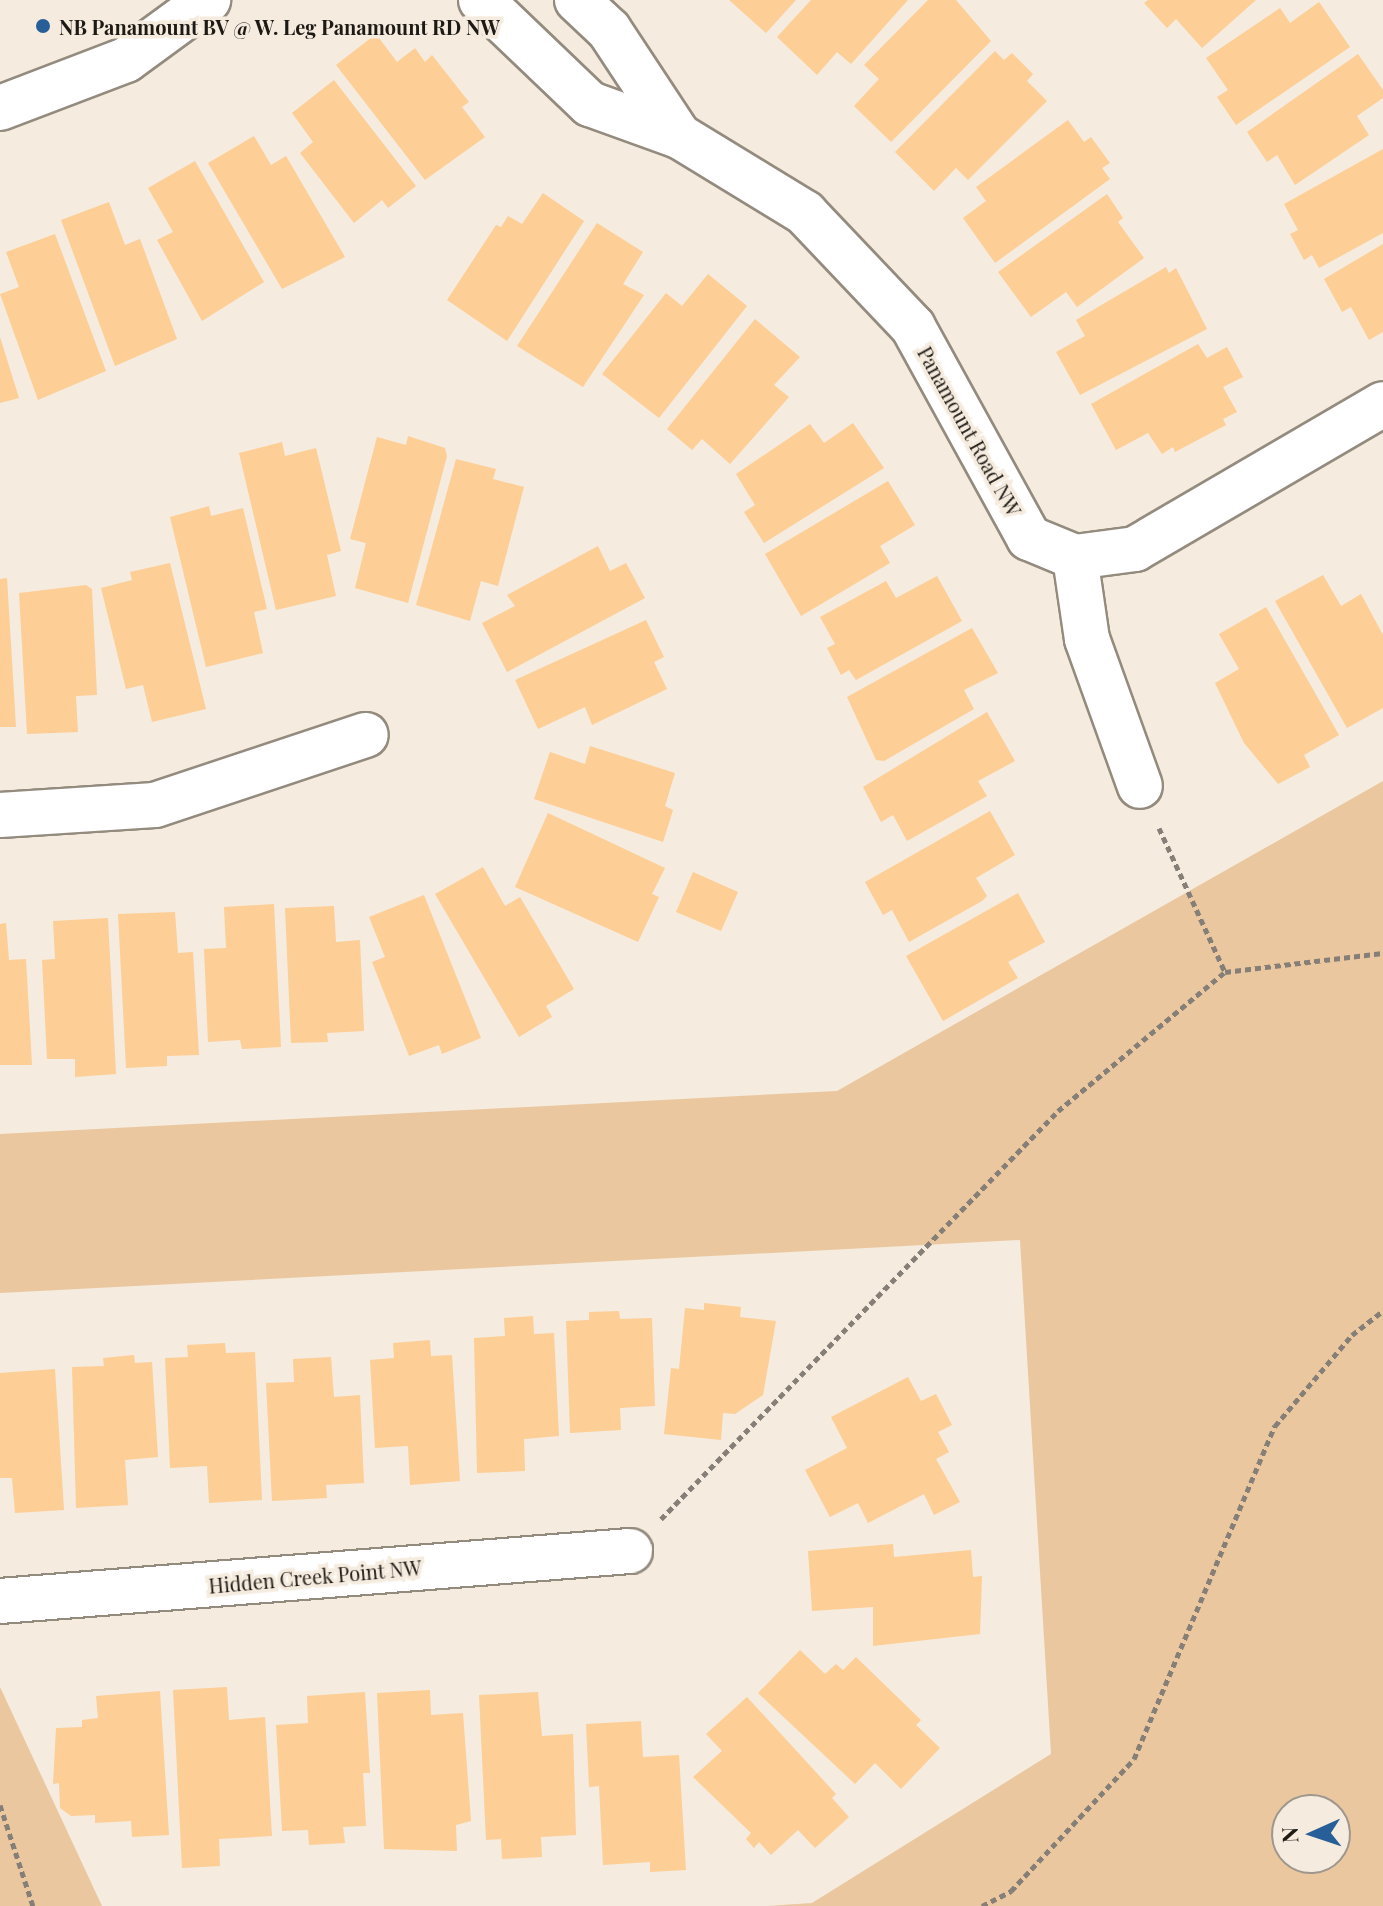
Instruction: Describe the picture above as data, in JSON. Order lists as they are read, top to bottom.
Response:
{
  "streets": {
    "street": ["Panamount Road NW", "Hidden Creek Point NW"]
  },
  "places": ["NB Panamount BV @ W. Leg Panamount RD NW"],
  "north": "left"
}
